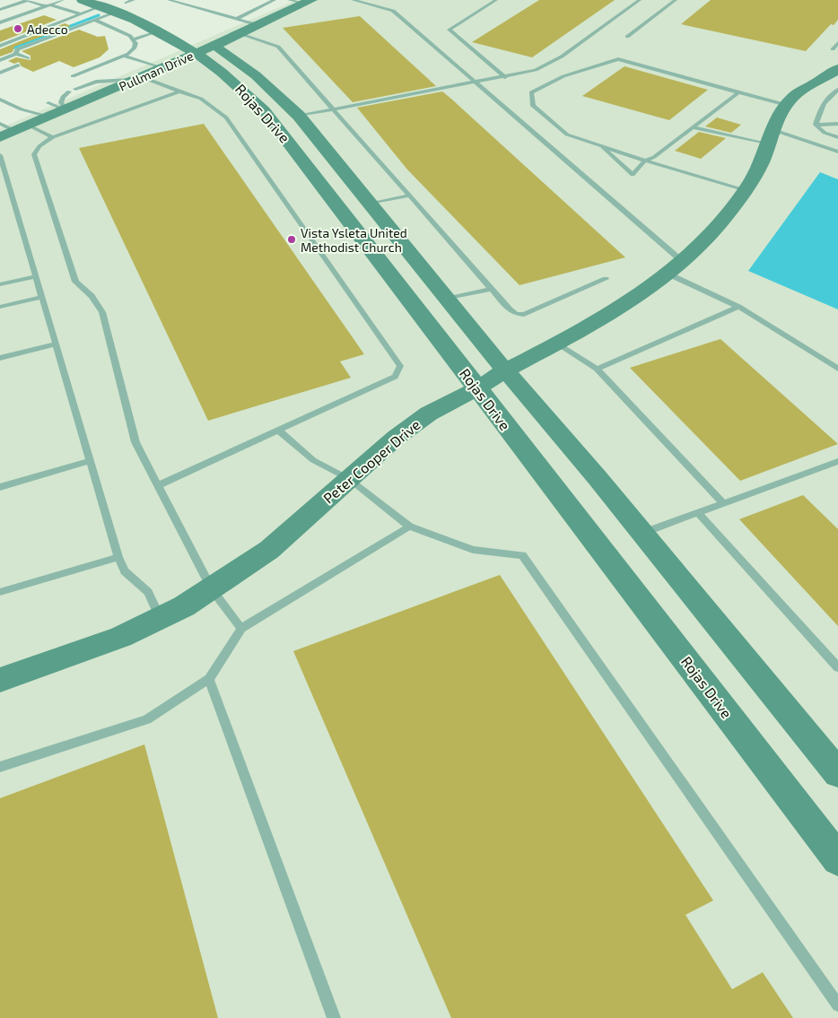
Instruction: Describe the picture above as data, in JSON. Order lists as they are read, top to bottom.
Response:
{
  "streets": {
    "main road": ["Pullman Drive", "Rojas Drive", "Peter Cooper Drive"]
  },
  "crossings": [
    ["Pullman Drive", "Rojas Drive"],
    ["Rojas Drive", "Peter Cooper Drive"]
  ],
  "places": ["Adecco", "Vista Ysleta United Methodist Church"]
}
